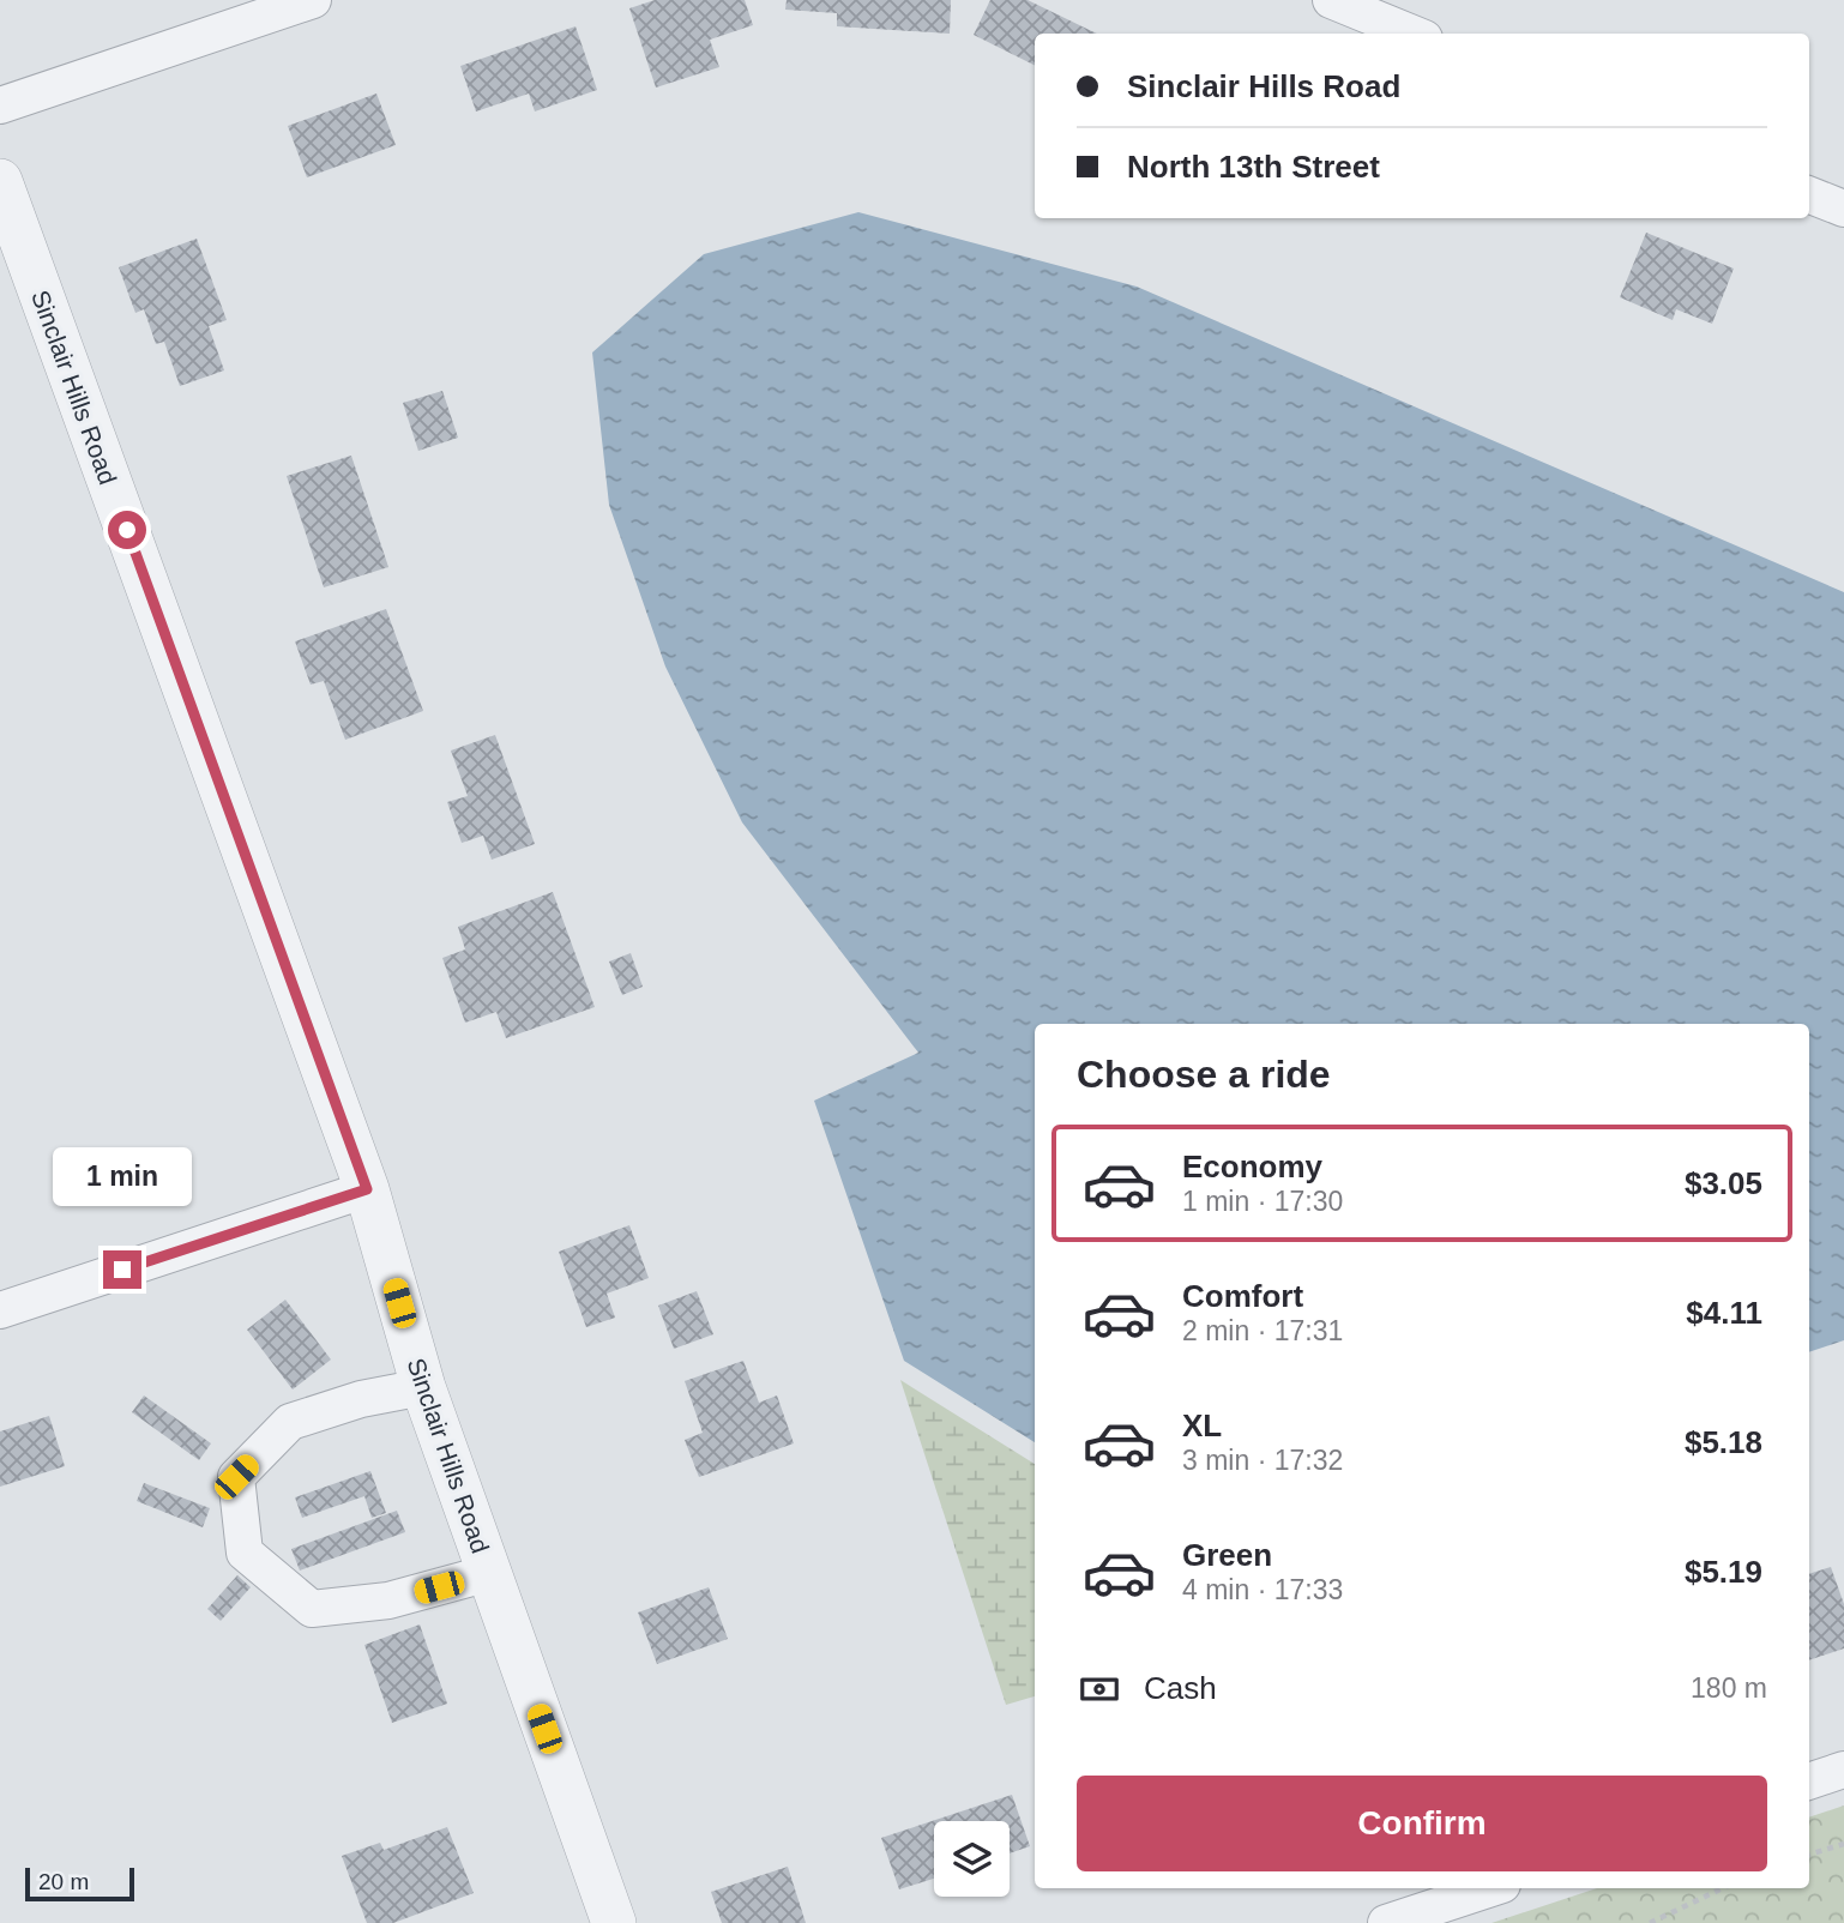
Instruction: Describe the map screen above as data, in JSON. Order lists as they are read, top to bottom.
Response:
{
  "streets": {
    "street": ["Sinclair Hills Road"]
  },
  "scale_bar": "20 m",
  "page": {
    "banner": ["Sinclair Hills Road", "North 13th Street"],
    "heading": "Choose a ride",
    "list": [
      {
        "name": "Economy",
        "note": "1 min · 17:30",
        "value": "$3.05"
      },
      {
        "name": "Comfort",
        "note": "2 min · 17:31",
        "value": "$4.11"
      },
      {
        "name": "XL",
        "note": "3 min · 17:32",
        "value": "$5.18"
      },
      {
        "name": "Green",
        "note": "4 min · 17:33",
        "value": "$5.19"
      }
    ],
    "bubble": "1 min",
    "pay": ["Cash", "180 m"],
    "buttons": "Confirm",
    "scale": "20 m"
  }
}
